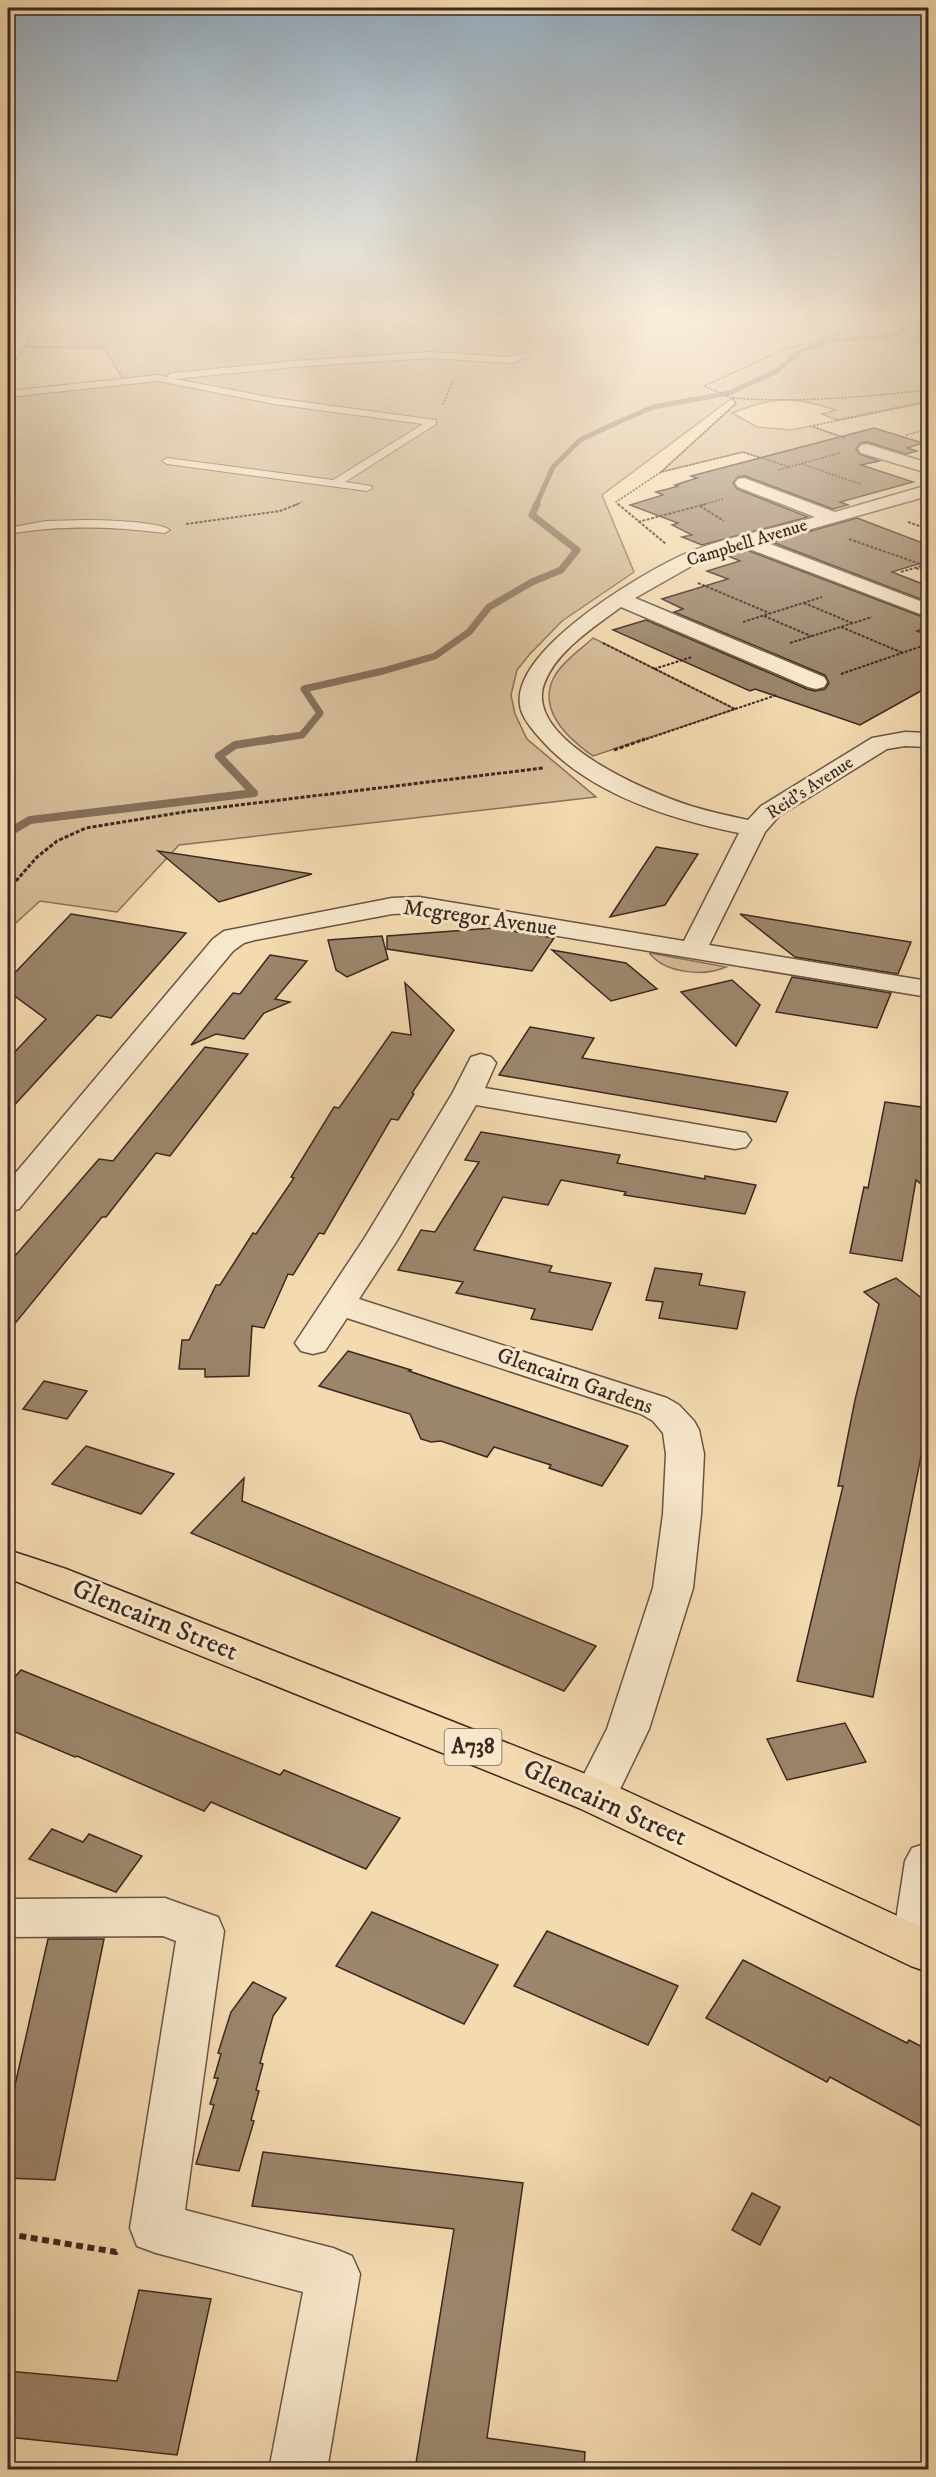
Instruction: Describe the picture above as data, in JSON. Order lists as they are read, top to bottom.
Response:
{
  "streets": {
    "main road": ["Glencairn Street", "A738"],
    "street": [
      "Campbell Avenue",
      "Reid's Avenue",
      "Mcgregor Avenue",
      "Glencairn Gardens"
    ]
  },
  "crossings": [
    ["Campbell Avenue", "Reid's Avenue"],
    ["Reid's Avenue", "Mcgregor Avenue"],
    ["Glencairn Gardens", "Glencairn Street"]
  ]
}
